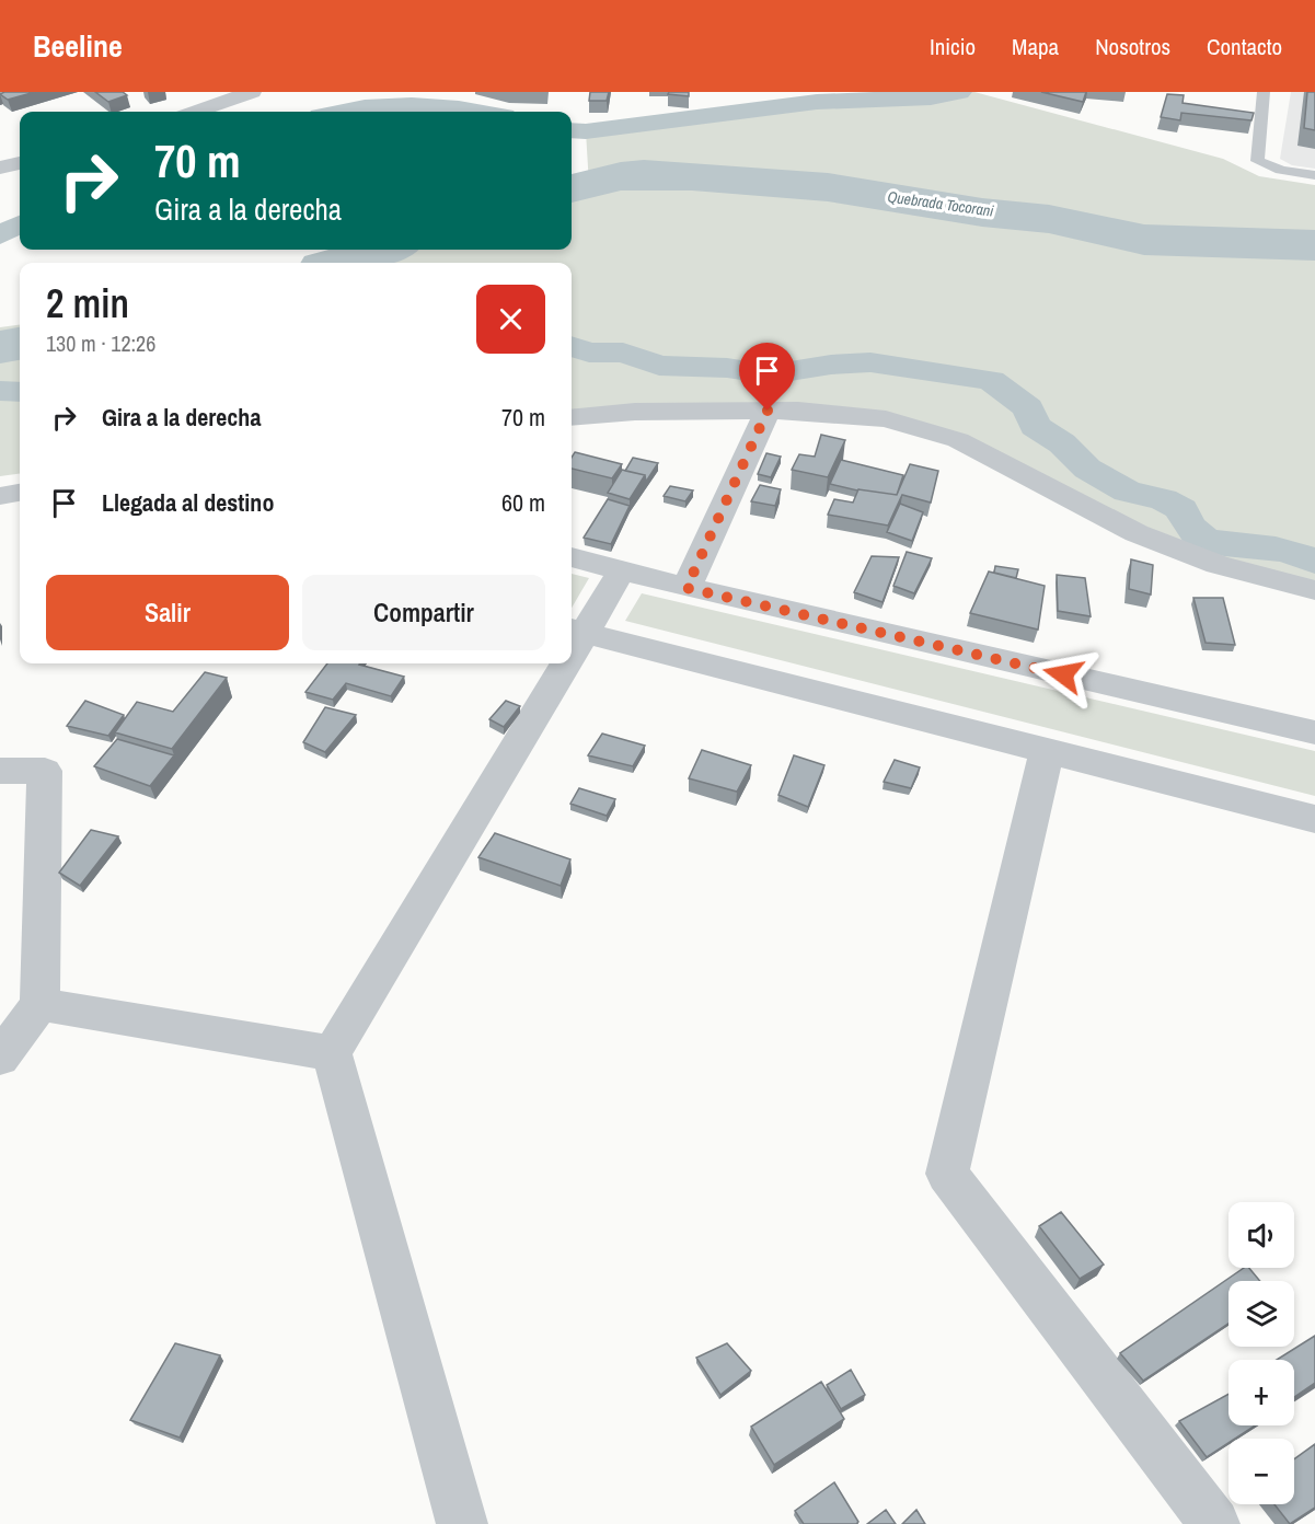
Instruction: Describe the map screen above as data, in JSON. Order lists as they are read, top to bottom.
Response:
{
  "water": ["Quebrada Tocorani"],
  "page": {
    "header": "Beeline",
    "nav": [
      "Inicio",
      "Mapa",
      "Nosotros",
      "Contacto"
    ],
    "turn": ["70 m", "Gira a la derecha"],
    "heading": ["2 min", "130 m · 12:26"],
    "list": [
      {
        "name": "Gira a la derecha",
        "value": "70 m"
      },
      {
        "name": "Llegada al destino",
        "value": "60 m"
      }
    ],
    "buttons": ["Salir", "Compartir"],
    "map_buttons": ["+", "−"]
  }
}
